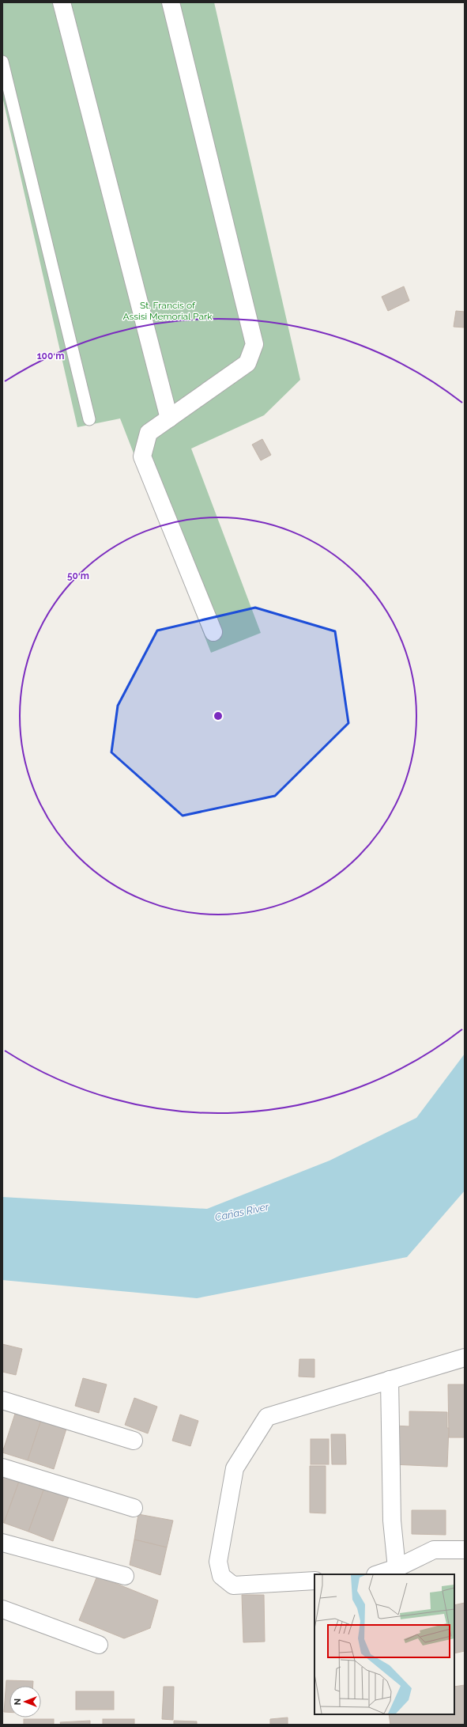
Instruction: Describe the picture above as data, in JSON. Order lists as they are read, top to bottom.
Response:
{
  "water": ["Cañas River"],
  "parks": ["St. Francis of Assisi Memorial Park"],
  "north": "left",
  "rings": ["100 m", "50 m"]
}
